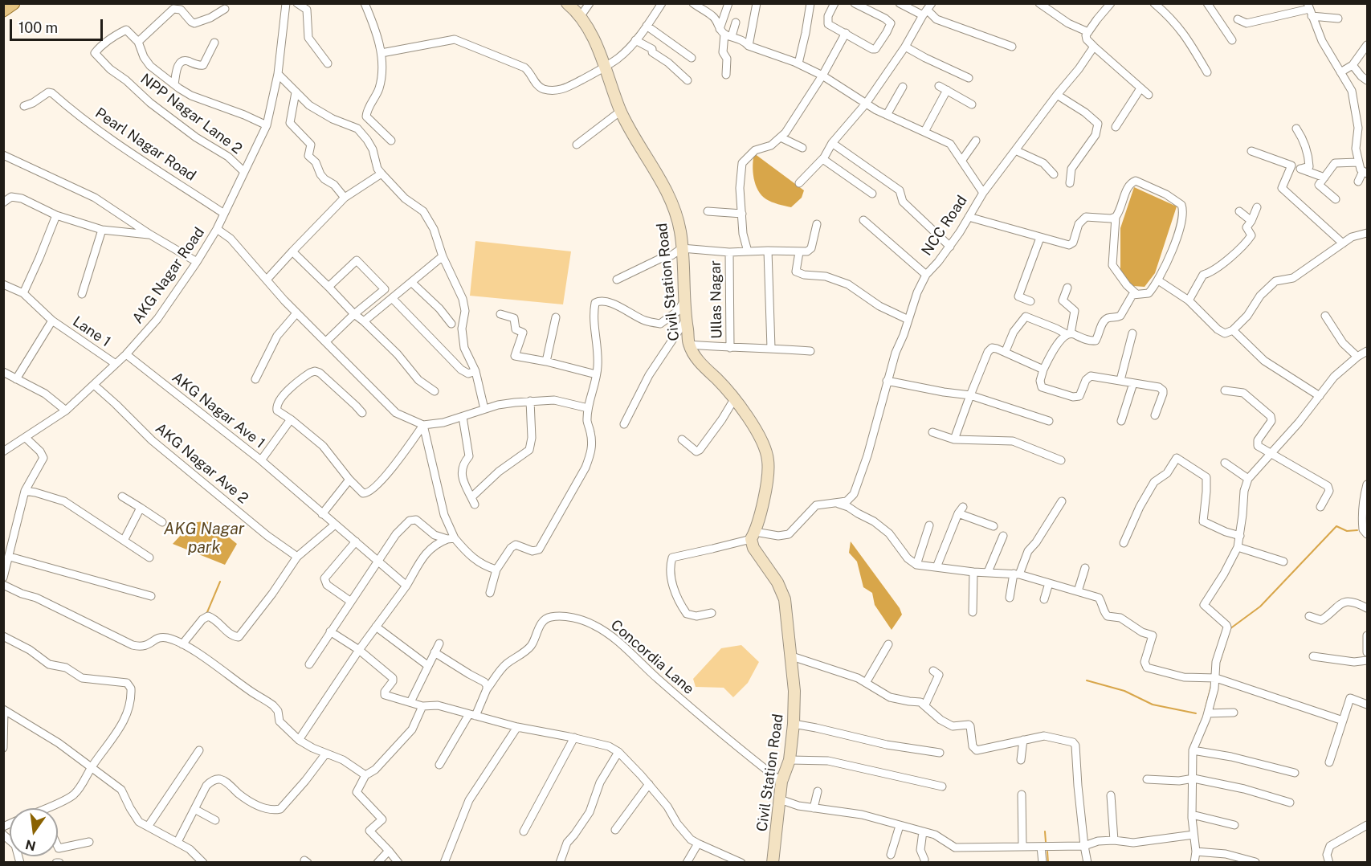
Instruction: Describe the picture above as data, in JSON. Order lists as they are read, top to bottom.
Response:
{
  "streets": {
    "main road": ["Civil Station Road"],
    "street": [
      "NPP Nagar Lane 2",
      "Pearl Nagar Road",
      "NCC Road",
      "AKG Nagar Road",
      "Ullas Nagar",
      "Lane 1",
      "AKG Nagar Ave 1",
      "AKG Nagar Ave 2",
      "Concordia Lane"
    ]
  },
  "crossings": [
    ["NPP Nagar Lane 2", "AKG Nagar Road"],
    ["Pearl Nagar Road", "AKG Nagar Road"],
    ["AKG Nagar Road", "Lane 1"],
    ["AKG Nagar Road", "AKG Nagar Ave 1"],
    ["AKG Nagar Road", "AKG Nagar Ave 2"],
    ["Civil Station Road", "Ullas Nagar"],
    ["Civil Station Road", "Concordia Lane"]
  ],
  "water": ["AKG Nagar park"],
  "scale_bar": "100 m",
  "north": "bottom"
}
